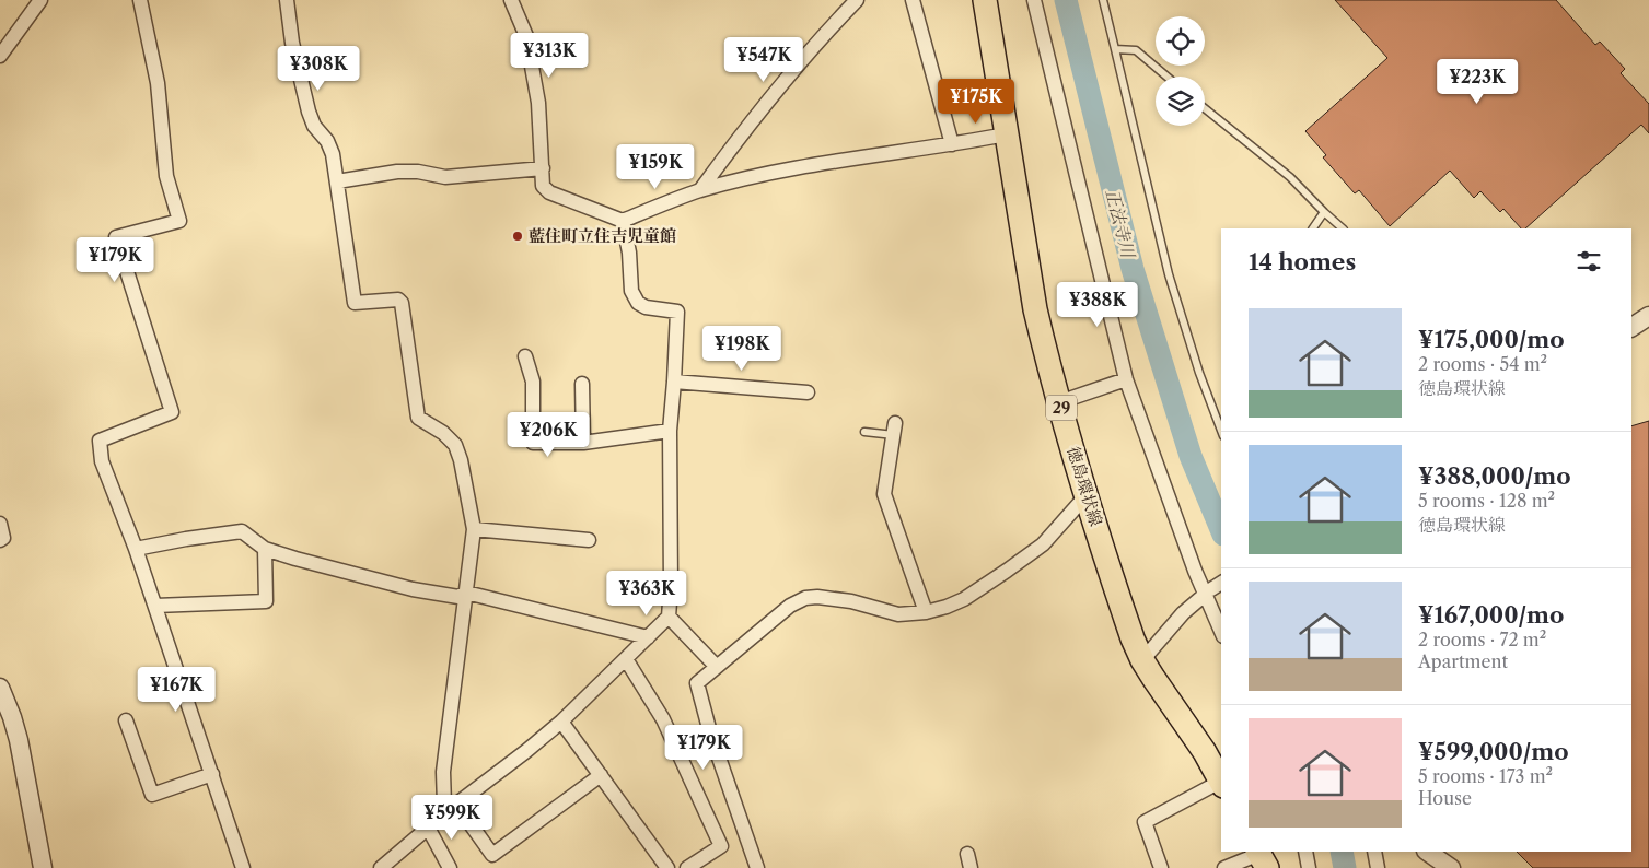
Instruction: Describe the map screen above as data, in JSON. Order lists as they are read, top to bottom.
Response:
{
  "streets": {
    "main road": ["29", "徳島環状線"]
  },
  "water": ["正法寺川"],
  "places": ["藍住町立住吉児童館"],
  "page": {
    "price": [
      "¥313K",
      "¥547K",
      "¥308K",
      "¥223K",
      "¥175K",
      "¥159K",
      "¥179K",
      "¥388K",
      "¥198K",
      "¥206K",
      "¥363K",
      "¥167K",
      "¥179K",
      "¥599K"
    ],
    "heading": "14 homes",
    "list": [
      {
        "name": "¥175,000/mo",
        "note": "2 rooms · 54 m² · 徳島環状線"
      },
      {
        "name": "¥388,000/mo",
        "note": "5 rooms · 128 m² · 徳島環状線"
      },
      {
        "name": "¥167,000/mo",
        "note": "2 rooms · 72 m² · Apartment"
      },
      {
        "name": "¥599,000/mo",
        "note": "5 rooms · 173 m² · House"
      }
    ]
  }
}
